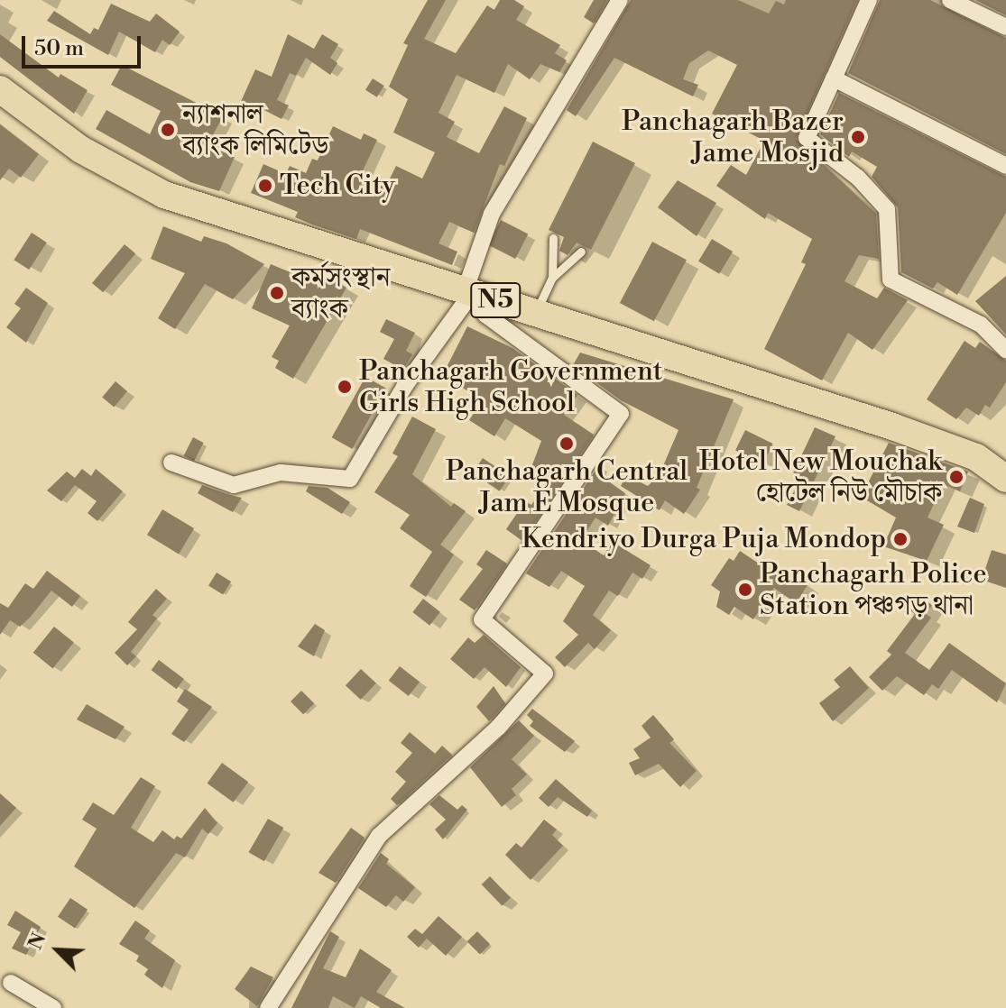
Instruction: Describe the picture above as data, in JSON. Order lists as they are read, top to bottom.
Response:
{
  "streets": {
    "highway": ["N5"]
  },
  "places": [
    "ন্যাশনাল ব্যাংক লিমিটেড",
    "Panchagarh Bazer Jame Mosjid",
    "Tech City",
    "কর্মসংস্থান ব্যাংক",
    "Panchagarh Government Girls High School",
    "Panchagarh Central Jam E Mosque",
    "Hotel New Mouchak হোটেল নিউ মৌচাক",
    "Kendriyo Durga Puja Mondop",
    "Panchagarh Police Station পঞ্চগড় থানা"
  ],
  "scale_bar": "50 m",
  "north": "top left"
}
